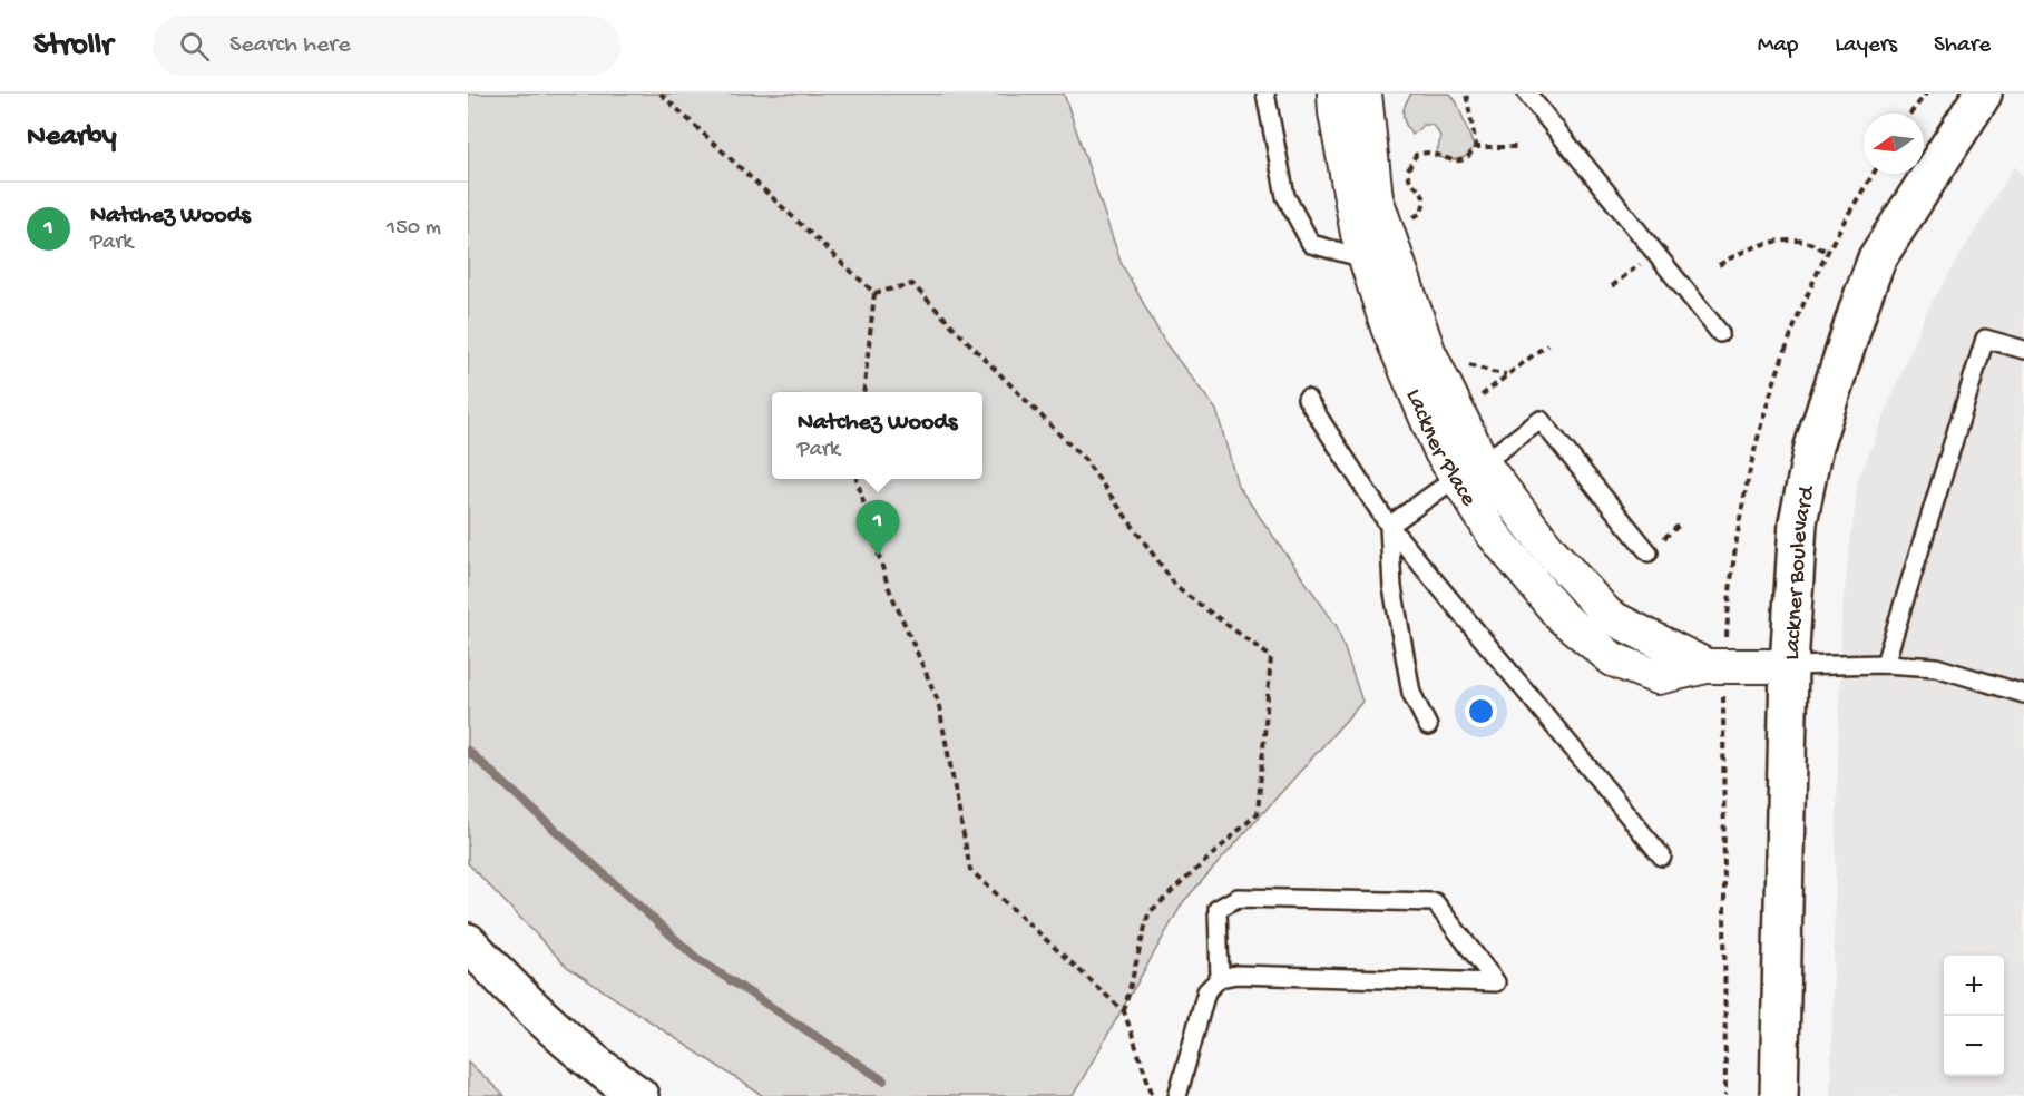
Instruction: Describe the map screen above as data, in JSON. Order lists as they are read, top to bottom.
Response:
{
  "streets": {
    "main road": ["Lackner Boulevard"],
    "street": ["Lackner Place"]
  },
  "crossings": [
    ["Lackner Place", "Lackner Boulevard"]
  ],
  "north": "left",
  "page": {
    "header": "Strollr",
    "search": "Search here",
    "nav": ["Map", "Layers", "Share"],
    "heading": "Nearby",
    "list": [
      {
        "mark": "1",
        "name": "Natchez Woods",
        "note": "Park",
        "value": "150 m"
      }
    ],
    "popup": ["Natchez Woods", "Park"],
    "pins": "1",
    "map_buttons": ["+", "−"]
  }
}
